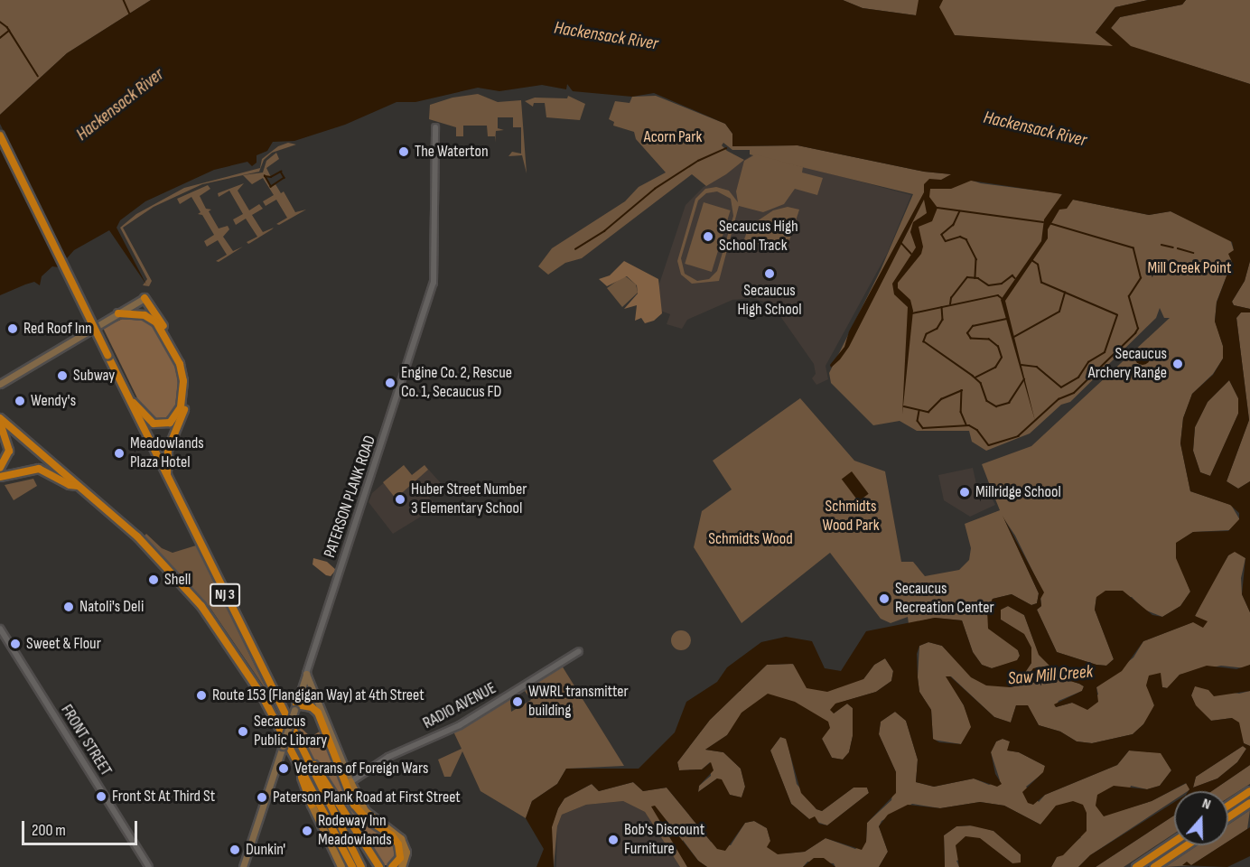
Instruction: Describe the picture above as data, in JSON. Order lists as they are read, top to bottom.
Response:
{
  "streets": {
    "highway": ["NJ 3"],
    "main road": ["PATERSON PLANK ROAD"],
    "street": ["RADIO AVENUE", "FRONT STREET"]
  },
  "water": ["Hackensack River", "Saw Mill Creek"],
  "parks": [
    "Acorn Park",
    "Mill Creek Point",
    "Schmidts Wood Park",
    "Schmidts Wood"
  ],
  "places": [
    "The Waterton",
    "Secaucus High School Track",
    "Secaucus High School",
    "Red Roof Inn",
    "Secaucus Archery Range",
    "Subway",
    "Engine Co. 2, Rescue Co. 1, Secaucus FD",
    "Wendy's",
    "Meadowlands Plaza Hotel",
    "Millridge School",
    "Huber Street Number 3 Elementary School",
    "Shell",
    "Secaucus Recreation Center",
    "Natoli's Deli",
    "Sweet & Flour",
    "Route 153 (Flangigan Way) at 4th Street",
    "WWRL transmitter building",
    "Secaucus Public Library",
    "Veterans of Foreign Wars",
    "Front St At Third St",
    "Paterson Plank Road at First Street",
    "Rodeway Inn Meadowlands",
    "Bob's Discount Furniture",
    "Dunkin'"
  ],
  "scale_bar": "200 m",
  "north": "top"
}
